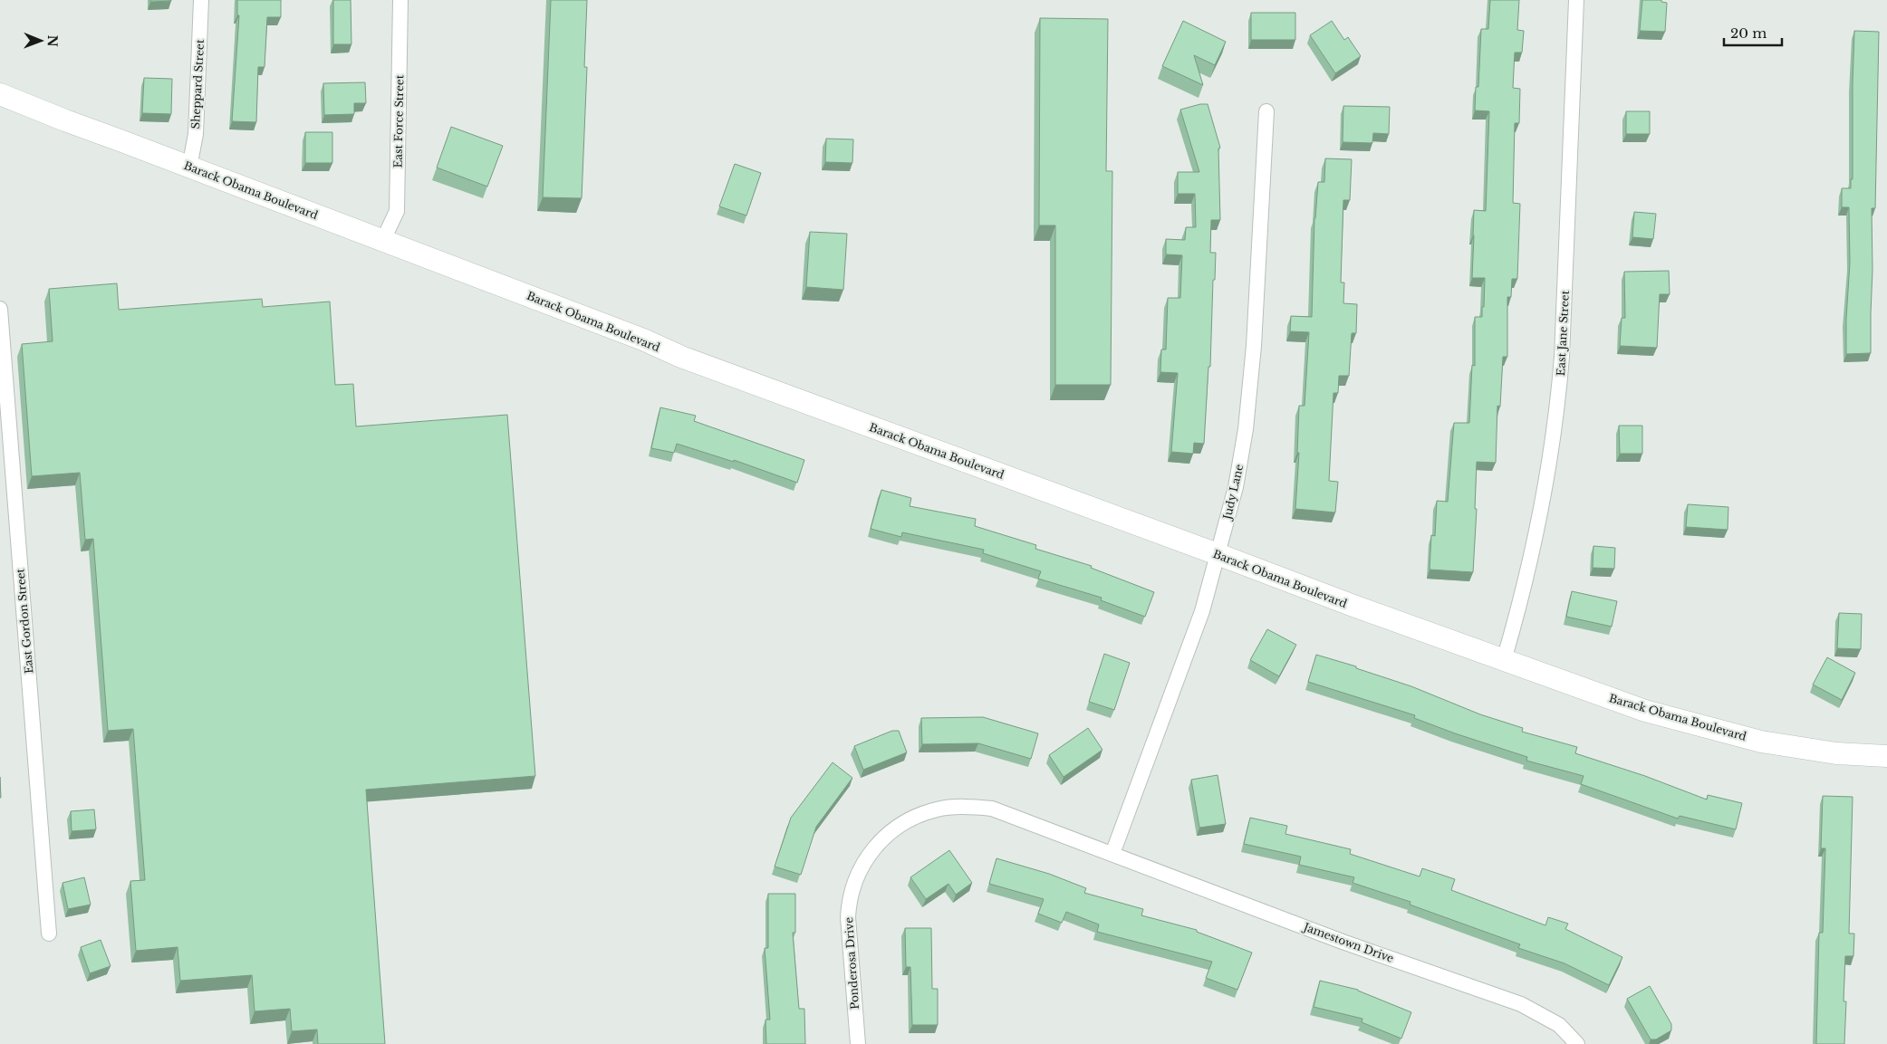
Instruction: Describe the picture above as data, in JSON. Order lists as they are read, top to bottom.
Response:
{
  "streets": {
    "main road": ["Barack Obama Boulevard"],
    "street": [
      "Sheppard Street",
      "East Force Street",
      "East Jane Street",
      "Judy Lane",
      "East Gordon Street",
      "Jamestown Drive",
      "Ponderosa Drive"
    ]
  },
  "crossings": [
    ["Sheppard Street", "Barack Obama Boulevard"],
    ["East Force Street", "Barack Obama Boulevard"],
    ["Barack Obama Boulevard", "East Jane Street"],
    ["Barack Obama Boulevard", "Judy Lane"],
    ["Judy Lane", "Jamestown Drive"],
    ["Judy Lane", "Ponderosa Drive"],
    ["Jamestown Drive", "Ponderosa Drive"]
  ],
  "scale_bar": "20 m",
  "north": "right"
}
